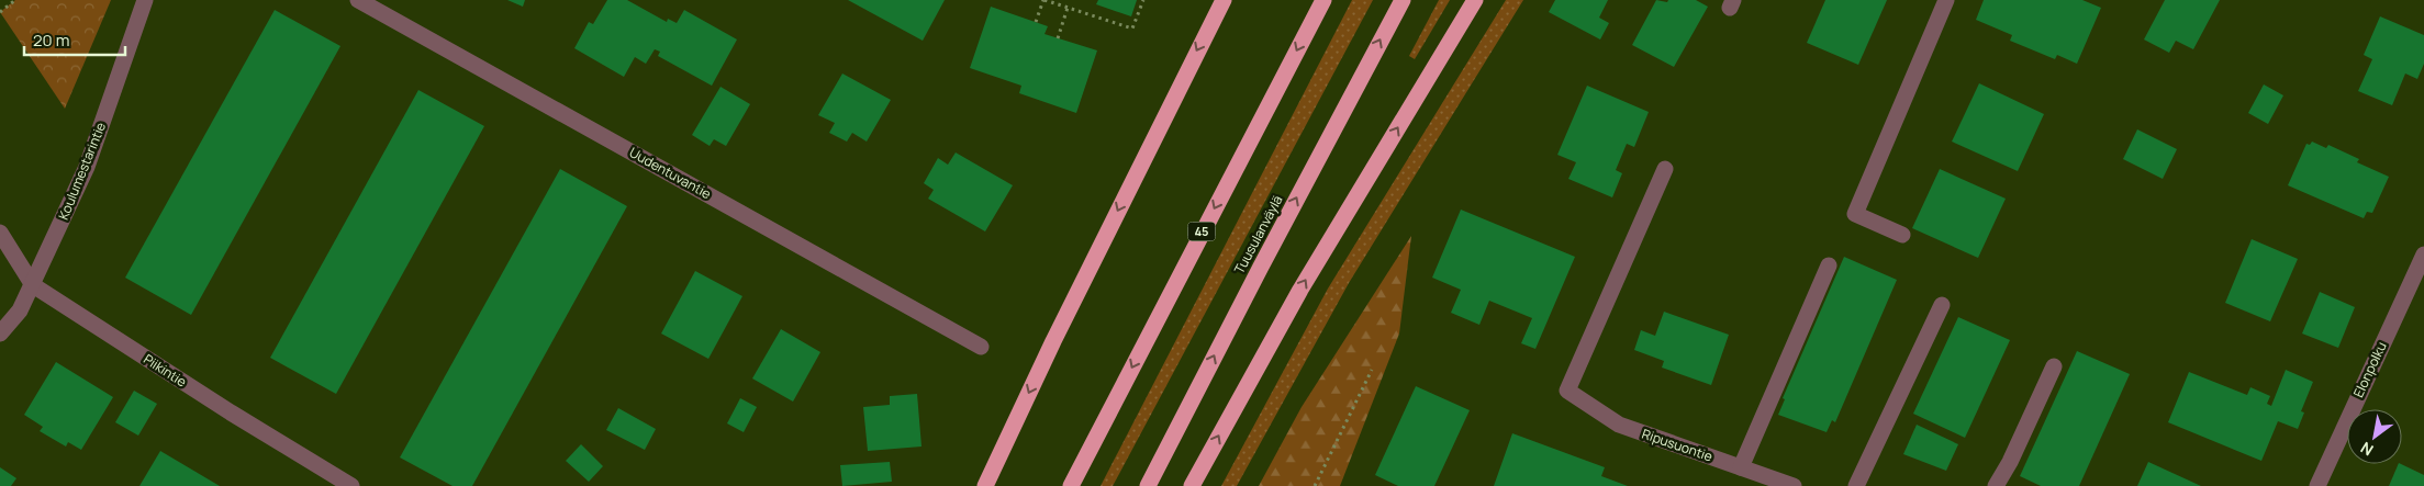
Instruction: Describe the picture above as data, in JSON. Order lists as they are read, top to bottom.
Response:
{
  "streets": {
    "highway": ["45", "Tuusulanväylä"],
    "street": [
      "Koulumestarintie",
      "Uudentuvantie",
      "Elonpolku",
      "Piikintie",
      "Ripusuontie"
    ]
  },
  "crossings": [
    ["Koulumestarintie", "Piikintie"]
  ],
  "scale_bar": "20 m",
  "north": "bottom left"
}
